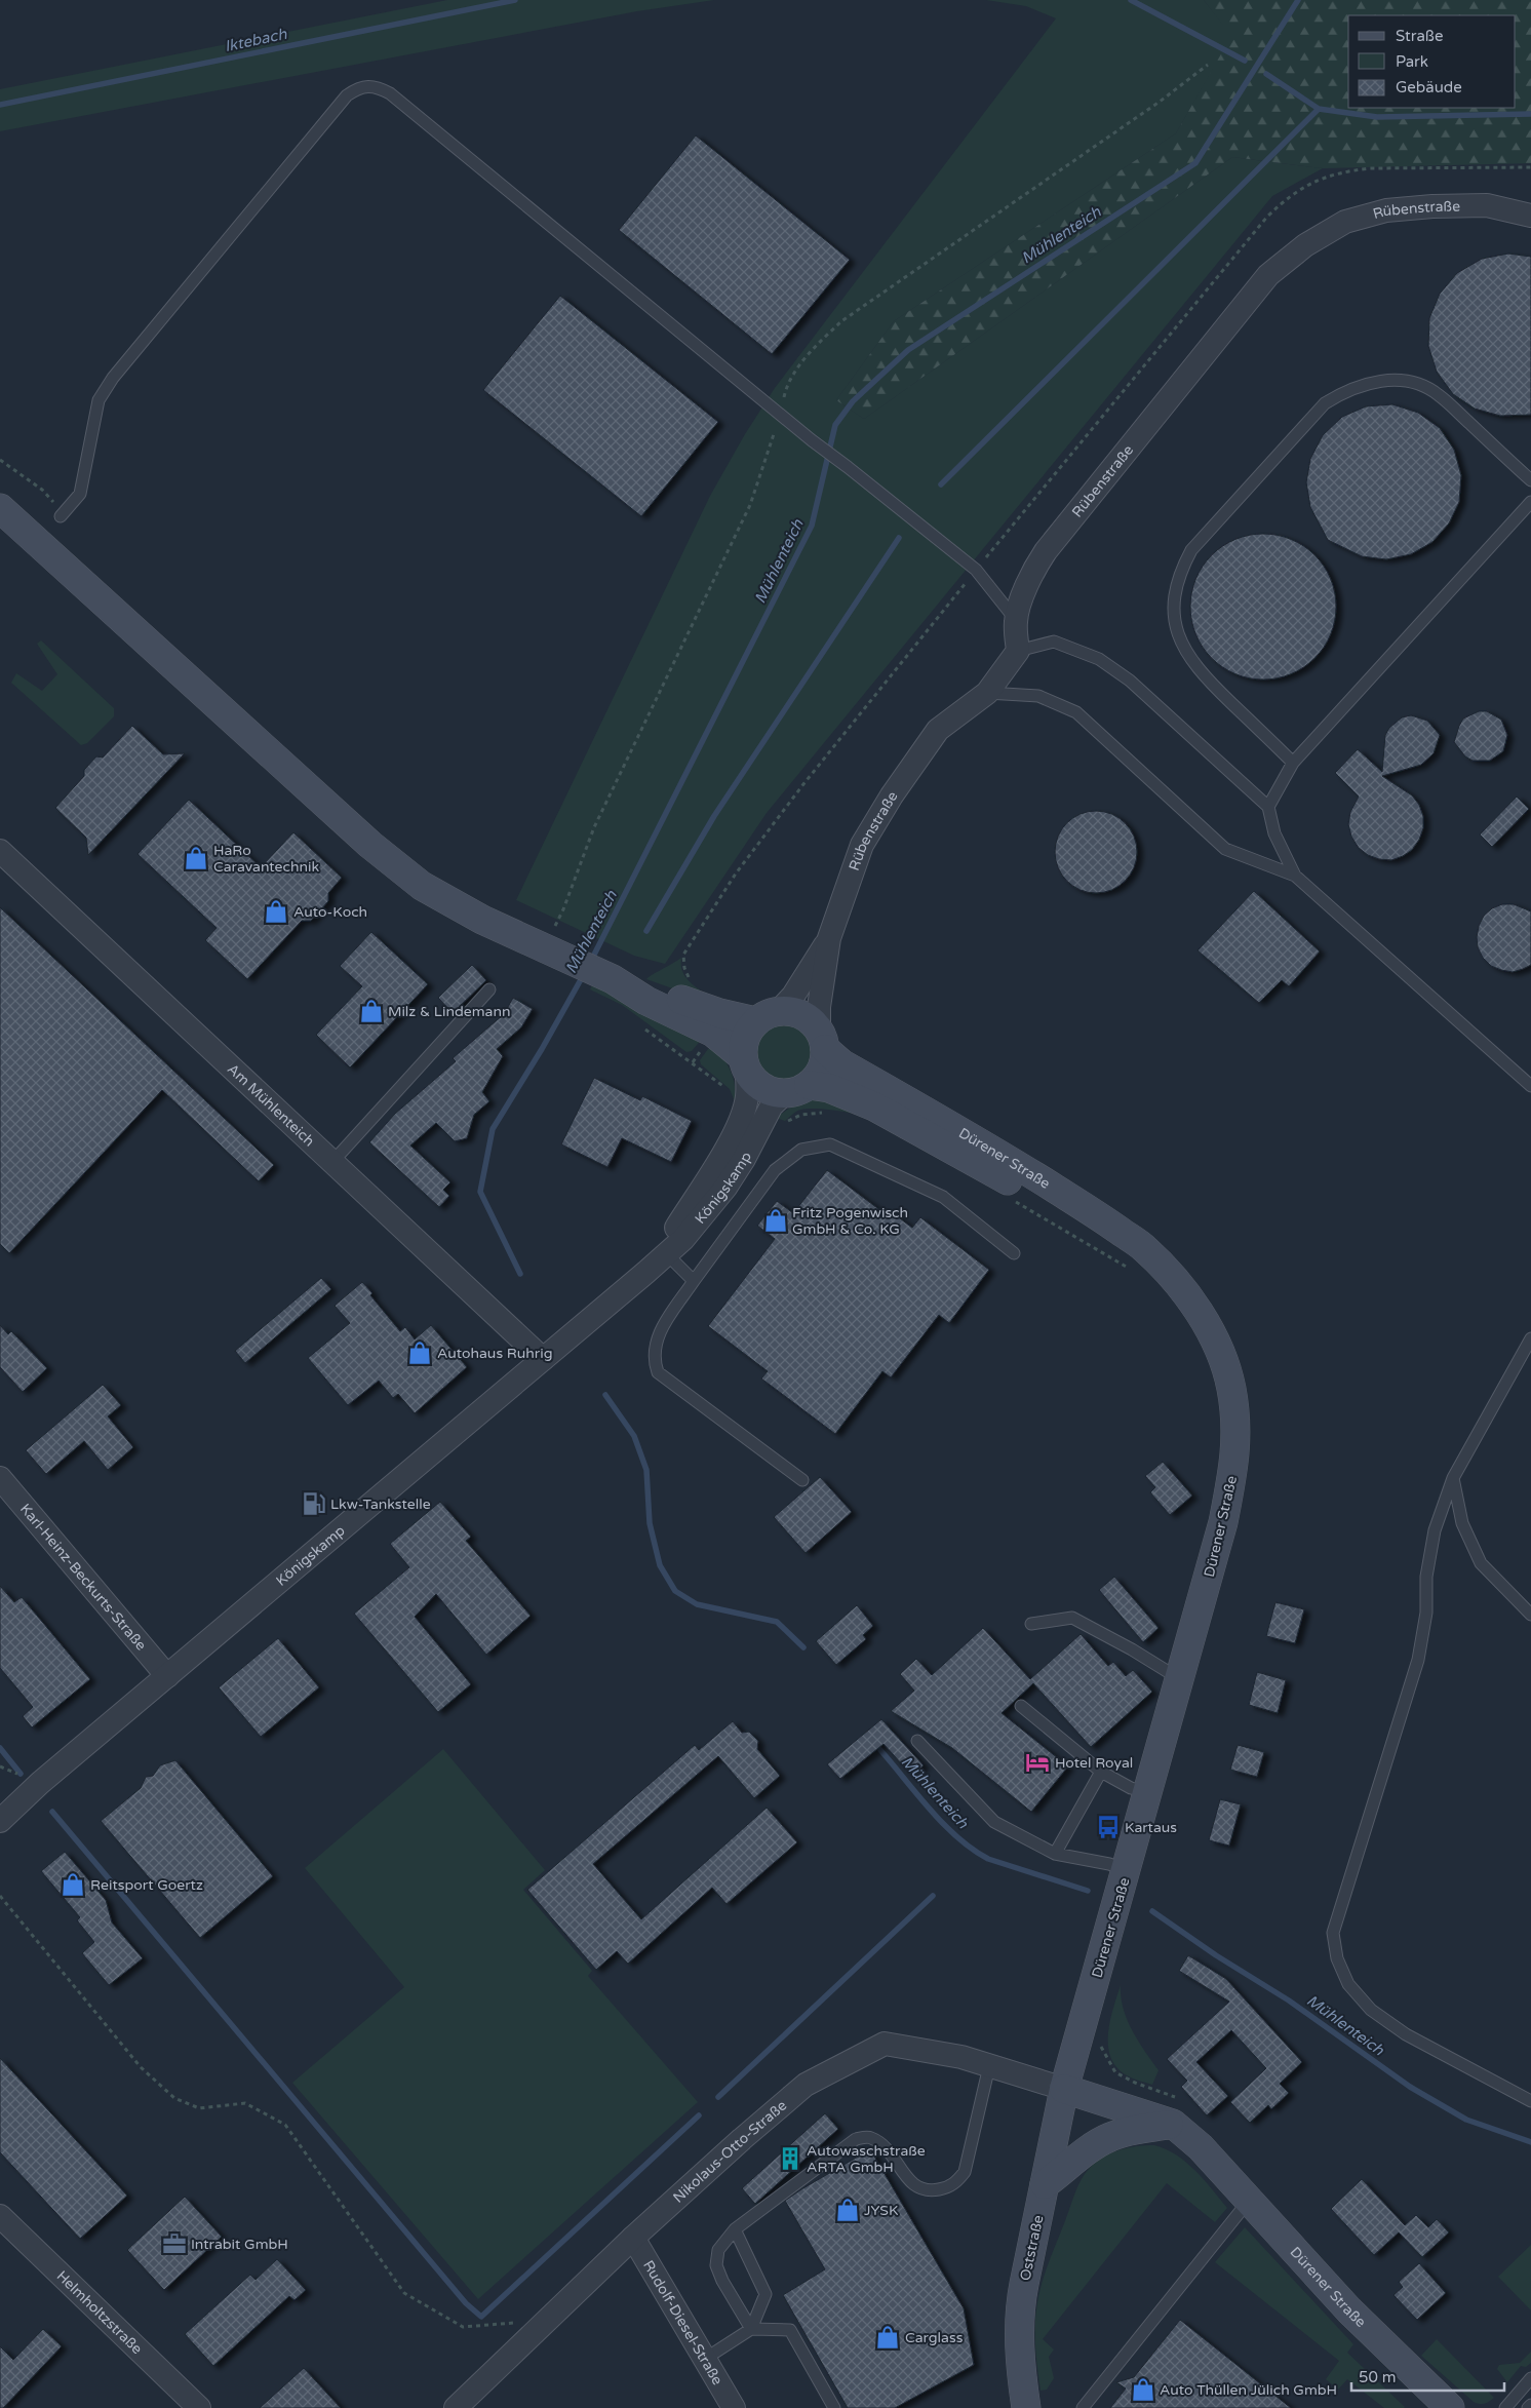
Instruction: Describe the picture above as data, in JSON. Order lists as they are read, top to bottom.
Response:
{
  "streets": {
    "main road": ["Dürener Straße", "Oststraße"],
    "street": [
      "Rübenstraße",
      "Am Mühlenteich",
      "Königskamp",
      "Karl-Heinz-Beckurts-Straße",
      "Nikolaus-Otto-Straße",
      "Helmholtzstraße",
      "Rudolf-Diesel-Straße"
    ]
  },
  "crossings": [
    ["Rübenstraße", "Dürener Straße"],
    ["Rübenstraße", "Königskamp"],
    ["Am Mühlenteich", "Königskamp"],
    ["Dürener Straße", "Königskamp"],
    ["Dürener Straße", "Nikolaus-Otto-Straße"],
    ["Dürener Straße", "Oststraße"],
    ["Königskamp", "Karl-Heinz-Beckurts-Straße"],
    ["Nikolaus-Otto-Straße", "Oststraße"],
    ["Nikolaus-Otto-Straße", "Rudolf-Diesel-Straße"]
  ],
  "water": ["Iktebach", "Mühlenteich"],
  "places": {
    "shop": [
      "HaRo Caravantechnik",
      "Auto-Koch",
      "Milz & Lindemann",
      "Fritz Pogenwisch GmbH & Co. KG",
      "Autohaus Ruhrig",
      "Reitsport Goertz",
      "JYSK",
      "Carglass",
      "Auto Thüllen Jülich GmbH"
    ],
    "fuel station": ["Lkw-Tankstelle"],
    "hotel": ["Hotel Royal"],
    "bus stop": ["Kartaus"],
    "building": ["Autowaschstraße ARTA GmbH"],
    "office": ["Intrabit GmbH"]
  },
  "legend": ["Straße", "Park", "Gebäude"],
  "scale_bar": "50 m"
}
